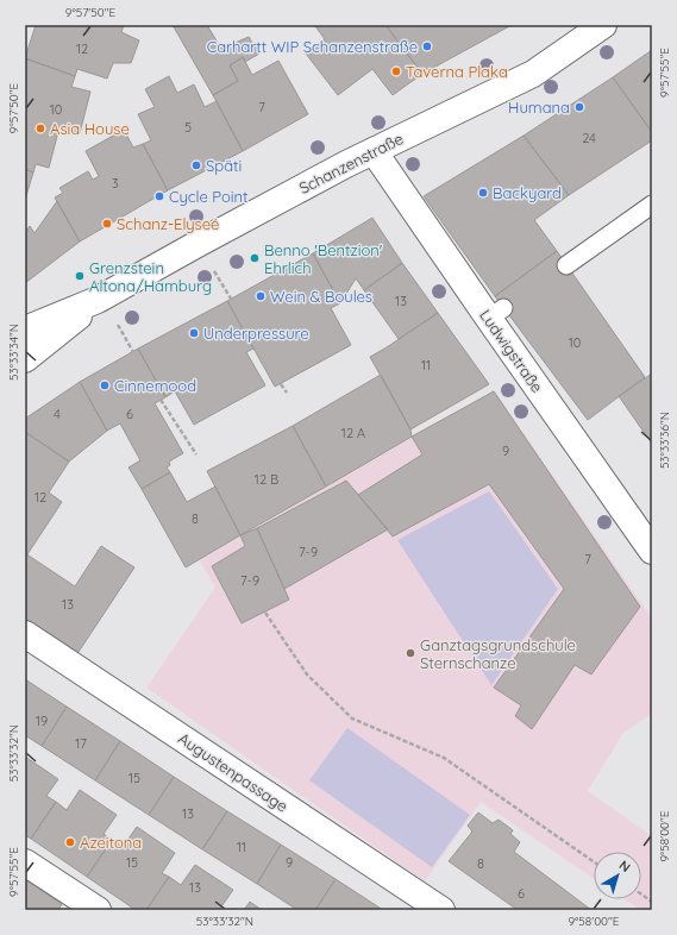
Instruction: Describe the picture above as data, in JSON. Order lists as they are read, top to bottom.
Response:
{
  "streets": {
    "street": ["Schanzenstraße", "Ludwigstraße", "Augustenpassage"]
  },
  "crossings": [
    ["Schanzenstraße", "Ludwigstraße"]
  ],
  "places": [
    "Carhartt WIP Schanzenstraße",
    "Taverna Plaka",
    "Humana",
    "Asia House",
    "Späti",
    "Backyard",
    "Cycle Point",
    "Schanz-Elyseé",
    "Benno 'Bentzion' Ehrlich",
    "Grenzstein Altona/Hamburg",
    "Wein & Boules",
    "Underpressure",
    "Cinnemood",
    "Ganztagsgrundschule Sternschanze",
    "Azeitona"
  ],
  "house_numbers": [
    "12",
    "7",
    "10",
    "5",
    "24",
    "3",
    "13",
    "10",
    "11",
    "4",
    "6",
    "12 A",
    "9",
    "12 B",
    "12",
    "8",
    "7-9",
    "7",
    "7-9",
    "13",
    "19",
    "17",
    "15",
    "13",
    "11",
    "15",
    "9",
    "8",
    "13",
    "6"
  ],
  "north": "top right",
  "coordinates": [
    "9°57'50\"E",
    "9°57'55\"E",
    "53°33'34\"N",
    "53°33'36\"N",
    "53°33'32\"N",
    "9°58'00\"E"
  ]
}
